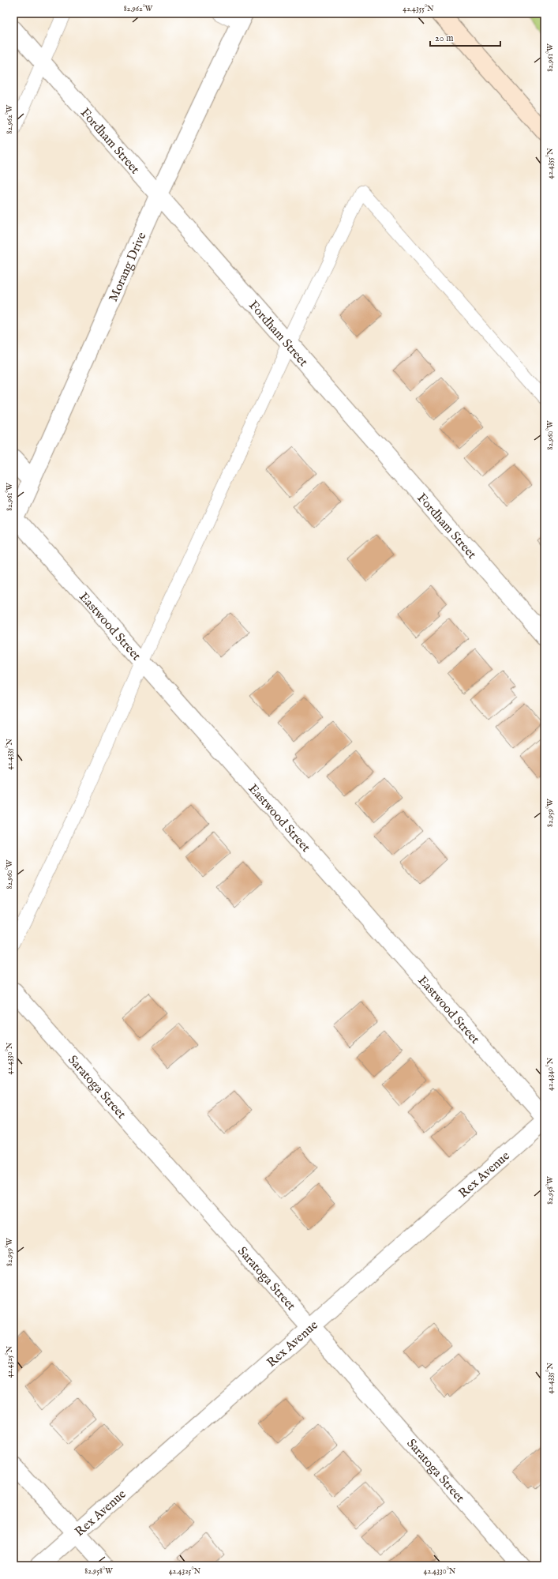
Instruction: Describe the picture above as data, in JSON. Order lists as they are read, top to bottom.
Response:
{
  "streets": {
    "street": [
      "Fordham Street",
      "Morang Drive",
      "Eastwood Street",
      "Saratoga Street",
      "Rex Avenue"
    ]
  },
  "crossings": [
    ["Fordham Street", "Morang Drive"],
    ["Morang Drive", "Eastwood Street"],
    ["Saratoga Street", "Rex Avenue"]
  ],
  "scale_bar": "20 m",
  "coordinates": [
    "82.962°W",
    "42.4355°N",
    "82.961°W",
    "82.960°W",
    "42.4335°N",
    "82.959°W",
    "42.4330°N",
    "42.4340°N",
    "82.958°W",
    "42.4325°N"
  ]
}
